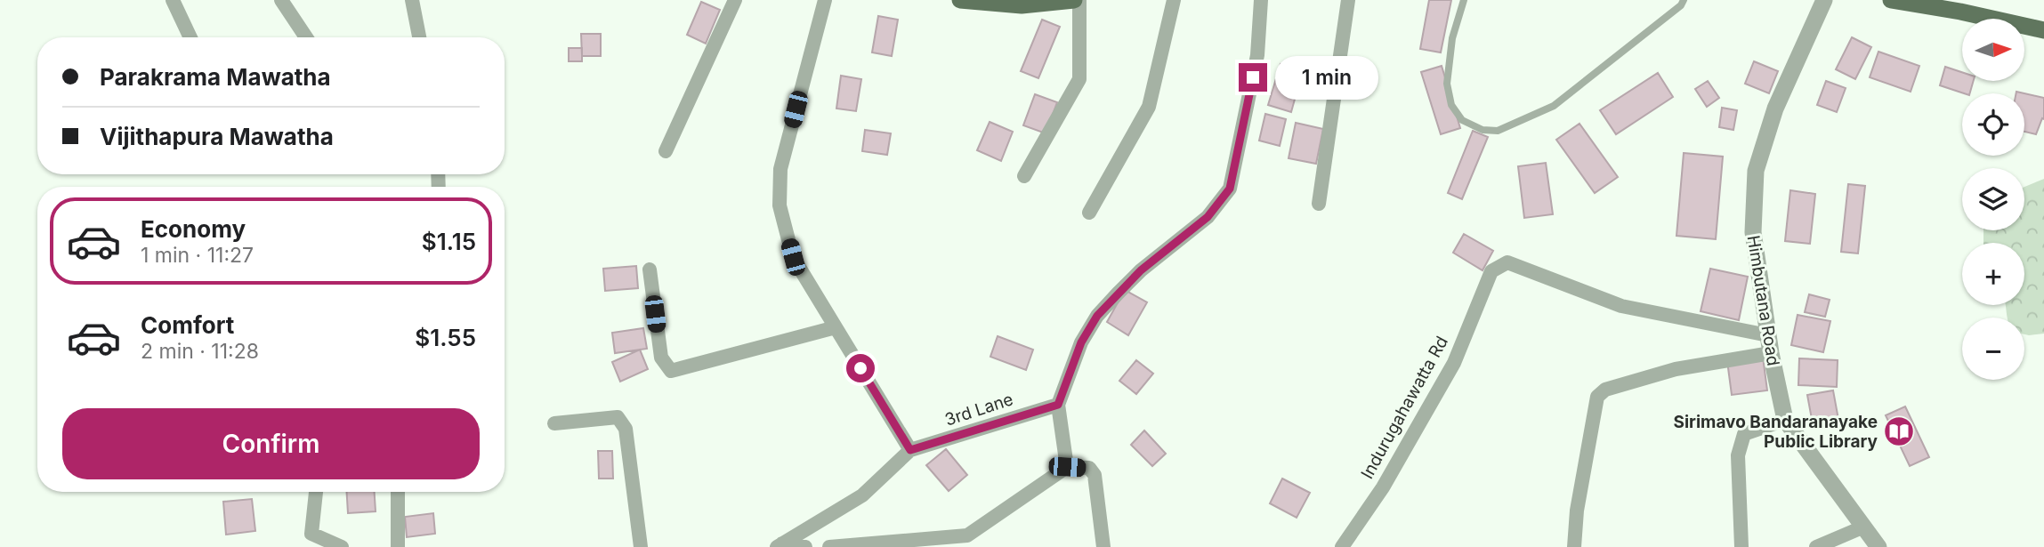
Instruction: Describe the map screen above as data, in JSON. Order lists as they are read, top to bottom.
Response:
{
  "streets": {
    "street": ["Himbutana Road", "Indurugahawatta Rd", "3rd Lane"]
  },
  "crossings": [
    ["Himbutana Road", "Indurugahawatta Rd"]
  ],
  "places": {
    "library": ["Sirimavo Bandaranayake Public Library"]
  },
  "north": "right",
  "page": {
    "map_buttons": ["+", "−"],
    "banner": ["Parakrama Mawatha", "Vijithapura Mawatha"],
    "bubble": "1 min",
    "list": [
      {
        "name": "Economy",
        "note": "1 min · 11:27",
        "value": "$1.15"
      },
      {
        "name": "Comfort",
        "note": "2 min · 11:28",
        "value": "$1.55"
      }
    ],
    "buttons": "Confirm"
  }
}
